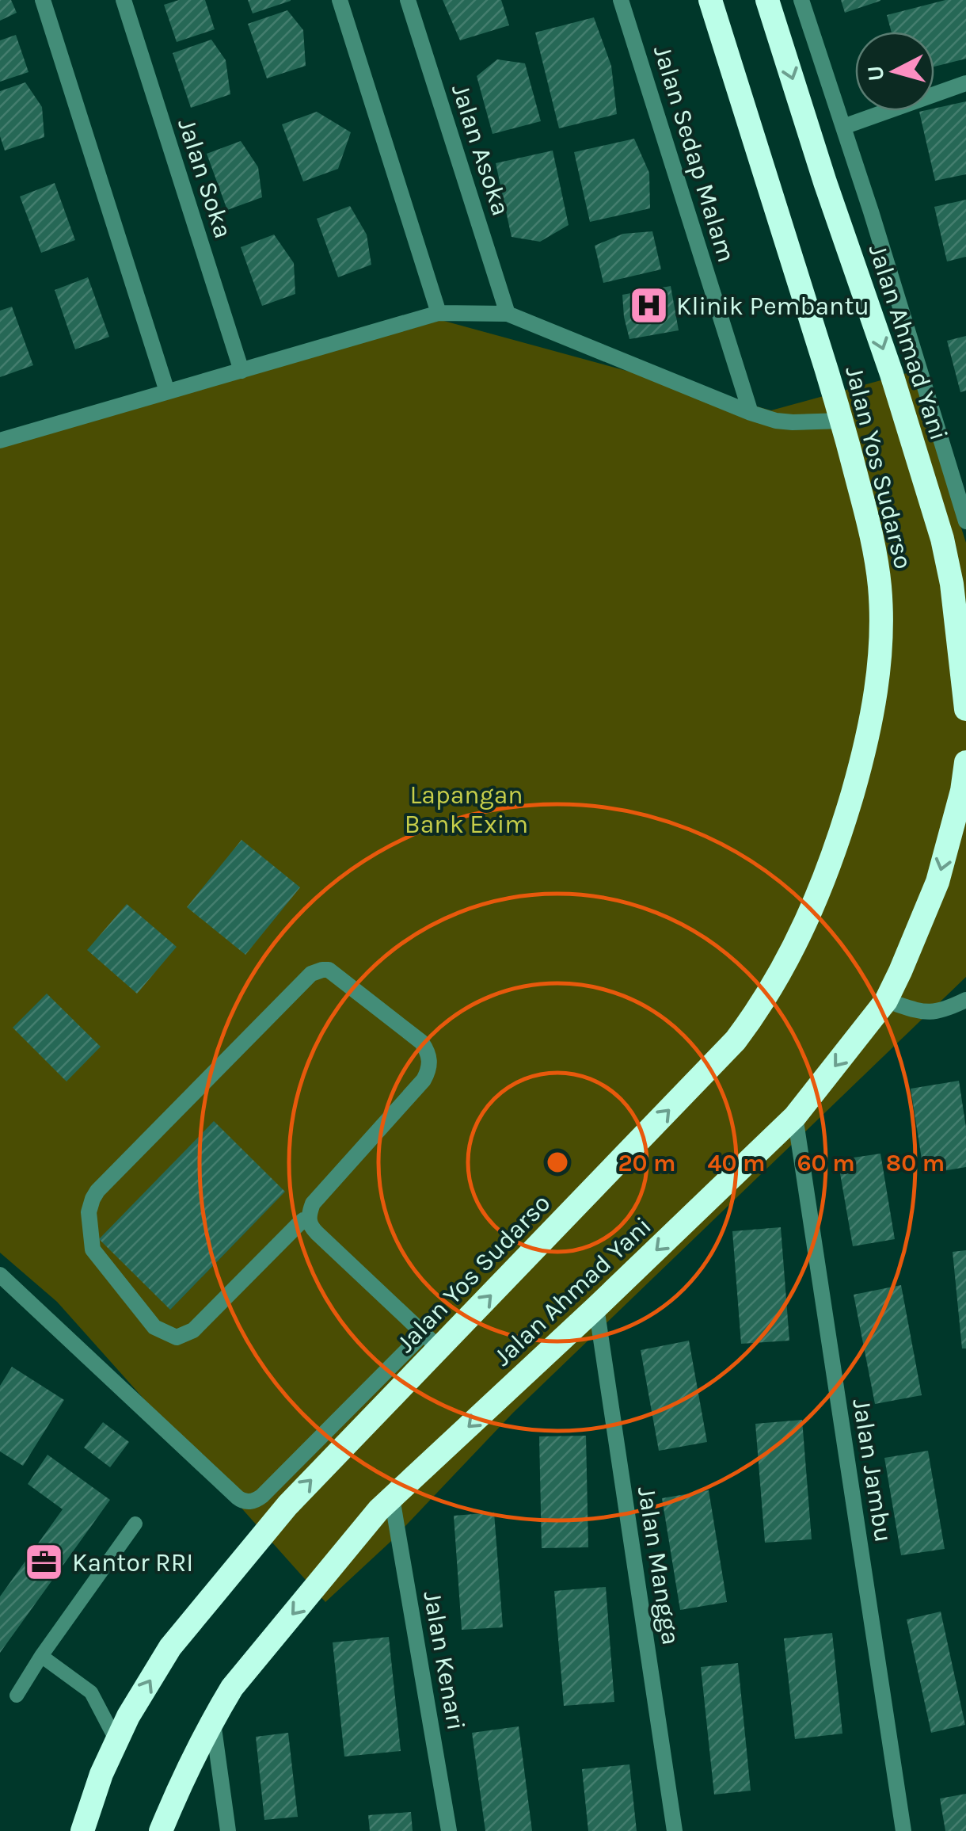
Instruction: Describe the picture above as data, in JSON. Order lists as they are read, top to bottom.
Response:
{
  "streets": {
    "highway": ["Jalan Ahmad Yani", "Jalan Yos Sudarso"],
    "street": [
      "Jalan Asoka",
      "Jalan Sedap Malam",
      "Jalan Soka",
      "Jalan Jambu",
      "Jalan Mangga",
      "Jalan Kenari"
    ]
  },
  "crossings": [
    ["Jalan Ahmad Yani", "Jalan Jambu"],
    ["Jalan Ahmad Yani", "Jalan Mangga"],
    ["Jalan Ahmad Yani", "Jalan Kenari"]
  ],
  "one_way": ["Jalan Ahmad Yani", "Jalan Yos Sudarso"],
  "parks": ["Lapangan Bank Exim"],
  "places": {
    "hospital": ["Klinik Pembantu"],
    "office": ["Kantor RRI"]
  },
  "north": "left",
  "rings": [
    "20 m",
    "40 m",
    "60 m",
    "80 m"
  ]
}
